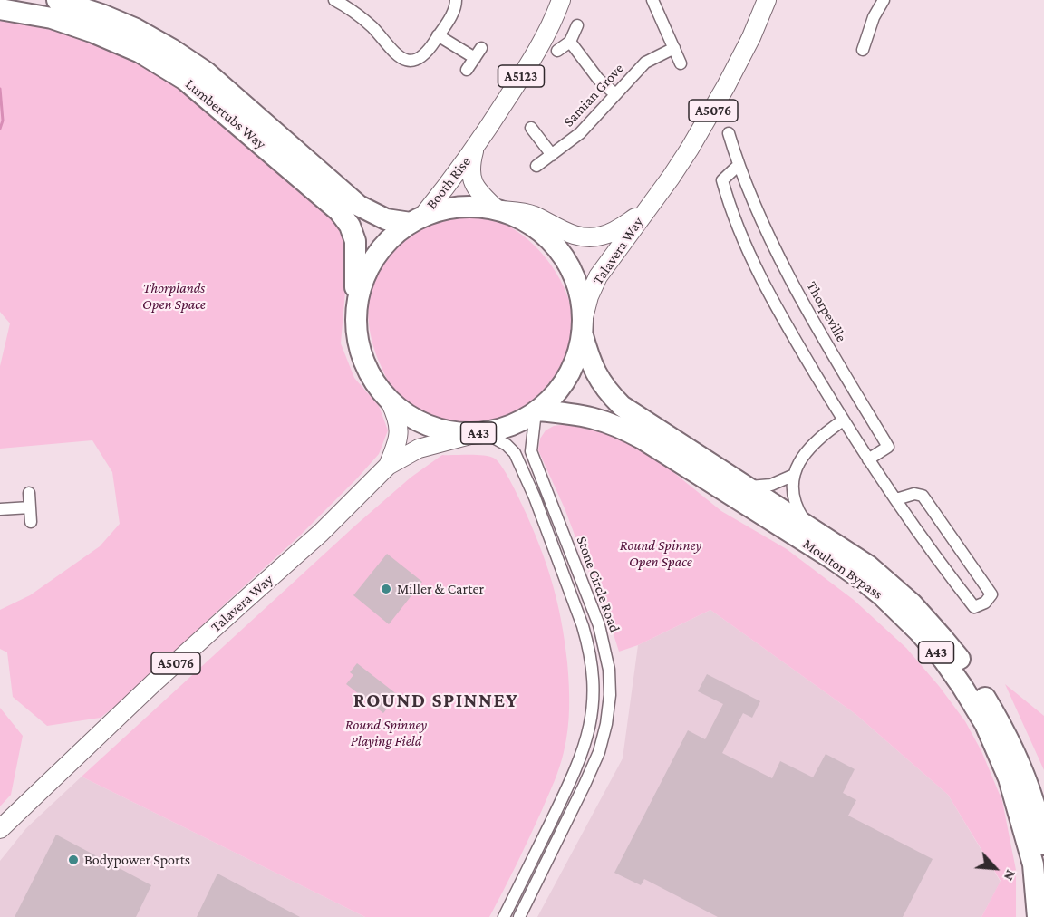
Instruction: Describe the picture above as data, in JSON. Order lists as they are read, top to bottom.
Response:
{
  "streets": {
    "highway": ["Lumbertubs Way", "A43", "Moulton Bypass"],
    "main road": [
      "A5123",
      "A5076",
      "Booth Rise",
      "Talavera Way"
    ],
    "street": ["Samian Grove", "Thorpeville", "Stone Circle Road"]
  },
  "crossings": [
    ["Lumbertubs Way", "Booth Rise"],
    ["Lumbertubs Way", "A43"],
    ["Booth Rise", "Talavera Way"],
    ["Booth Rise", "A43"],
    ["Talavera Way", "A43"],
    ["Talavera Way", "Moulton Bypass"],
    ["Talavera Way", "Stone Circle Road"],
    ["A43", "Moulton Bypass"],
    ["A43", "Stone Circle Road"],
    ["Moulton Bypass", "Stone Circle Road"]
  ],
  "districts": ["ROUND SPINNEY"],
  "parks": ["Thorplands Open Space", "Round Spinney Open Space", "Round Spinney Playing Field"],
  "places": ["Miller & Carter", "Bodypower Sports"],
  "north": "bottom right"
}
